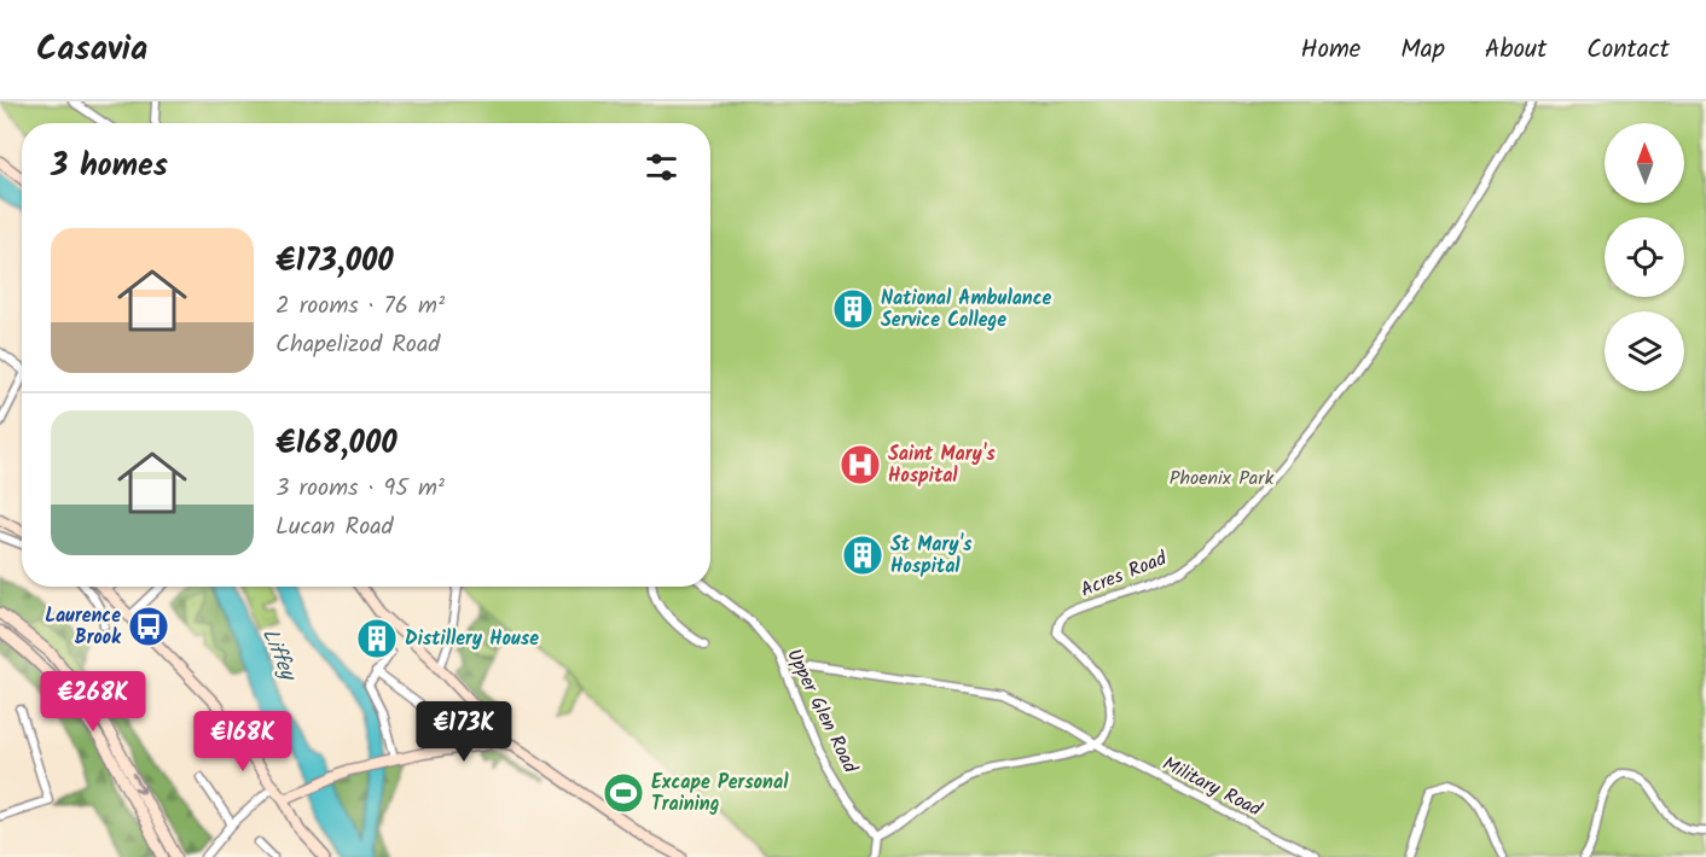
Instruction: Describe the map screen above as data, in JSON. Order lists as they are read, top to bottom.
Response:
{
  "streets": {
    "street": ["Acres Road", "Upper Glen Road", "Military Road"]
  },
  "crossings": [
    ["Acres Road", "Military Road"]
  ],
  "water": ["Liffey"],
  "parks": ["Phoenix Park"],
  "places": {
    "building": ["National Ambulance Service College", "St Mary's Hospital", "Distillery House"],
    "hospital": ["Saint Mary's Hospital"],
    "bus stop": ["Laurence Brook"],
    "sports": ["Excape Personal Training"]
  },
  "north": "top",
  "page": {
    "header": "Casavia",
    "nav": [
      "Home",
      "Map",
      "About",
      "Contact"
    ],
    "heading": "3 homes",
    "list": [
      {
        "name": "€173,000",
        "note": "2 rooms · 76 m² · Chapelizod Road"
      },
      {
        "name": "€168,000",
        "note": "3 rooms · 95 m² · Lucan Road"
      }
    ],
    "price": ["€268K", "€173K", "€168K"]
  }
}
